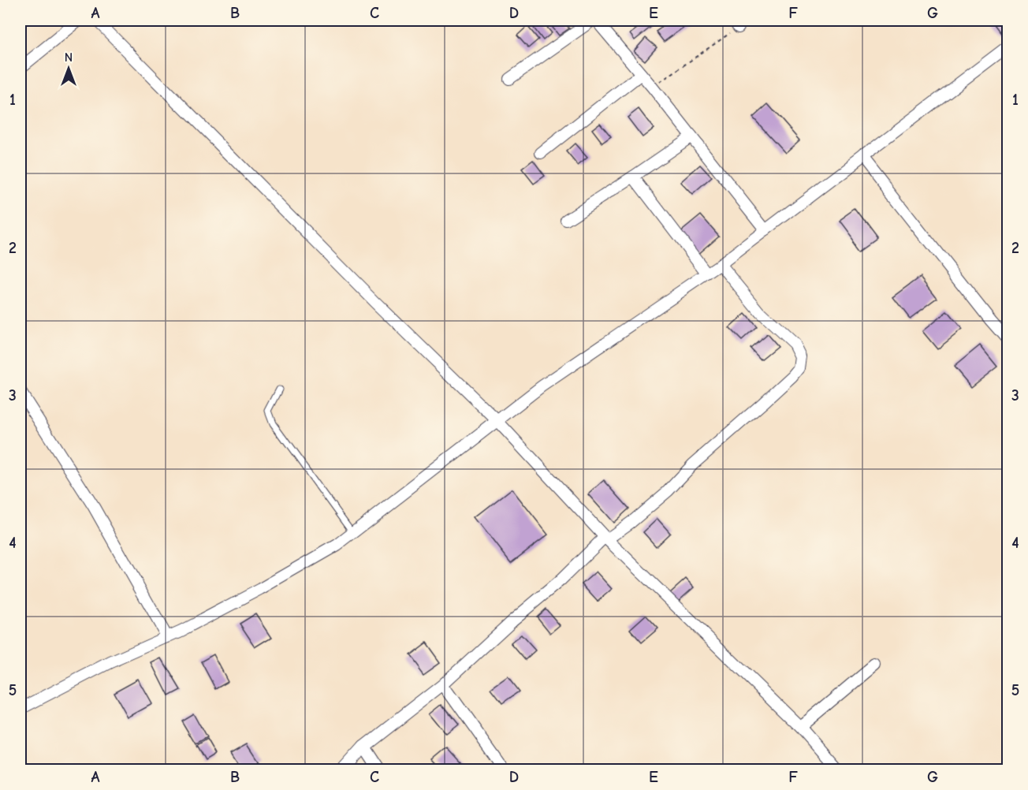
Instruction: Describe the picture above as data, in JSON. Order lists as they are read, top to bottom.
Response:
{
  "north": "top",
  "grid": {
    "columns": [
      "A",
      "B",
      "C",
      "D",
      "E",
      "F",
      "G"
    ],
    "rows": [
      "1",
      "2",
      "3",
      "4",
      "5"
    ]
  }
}
